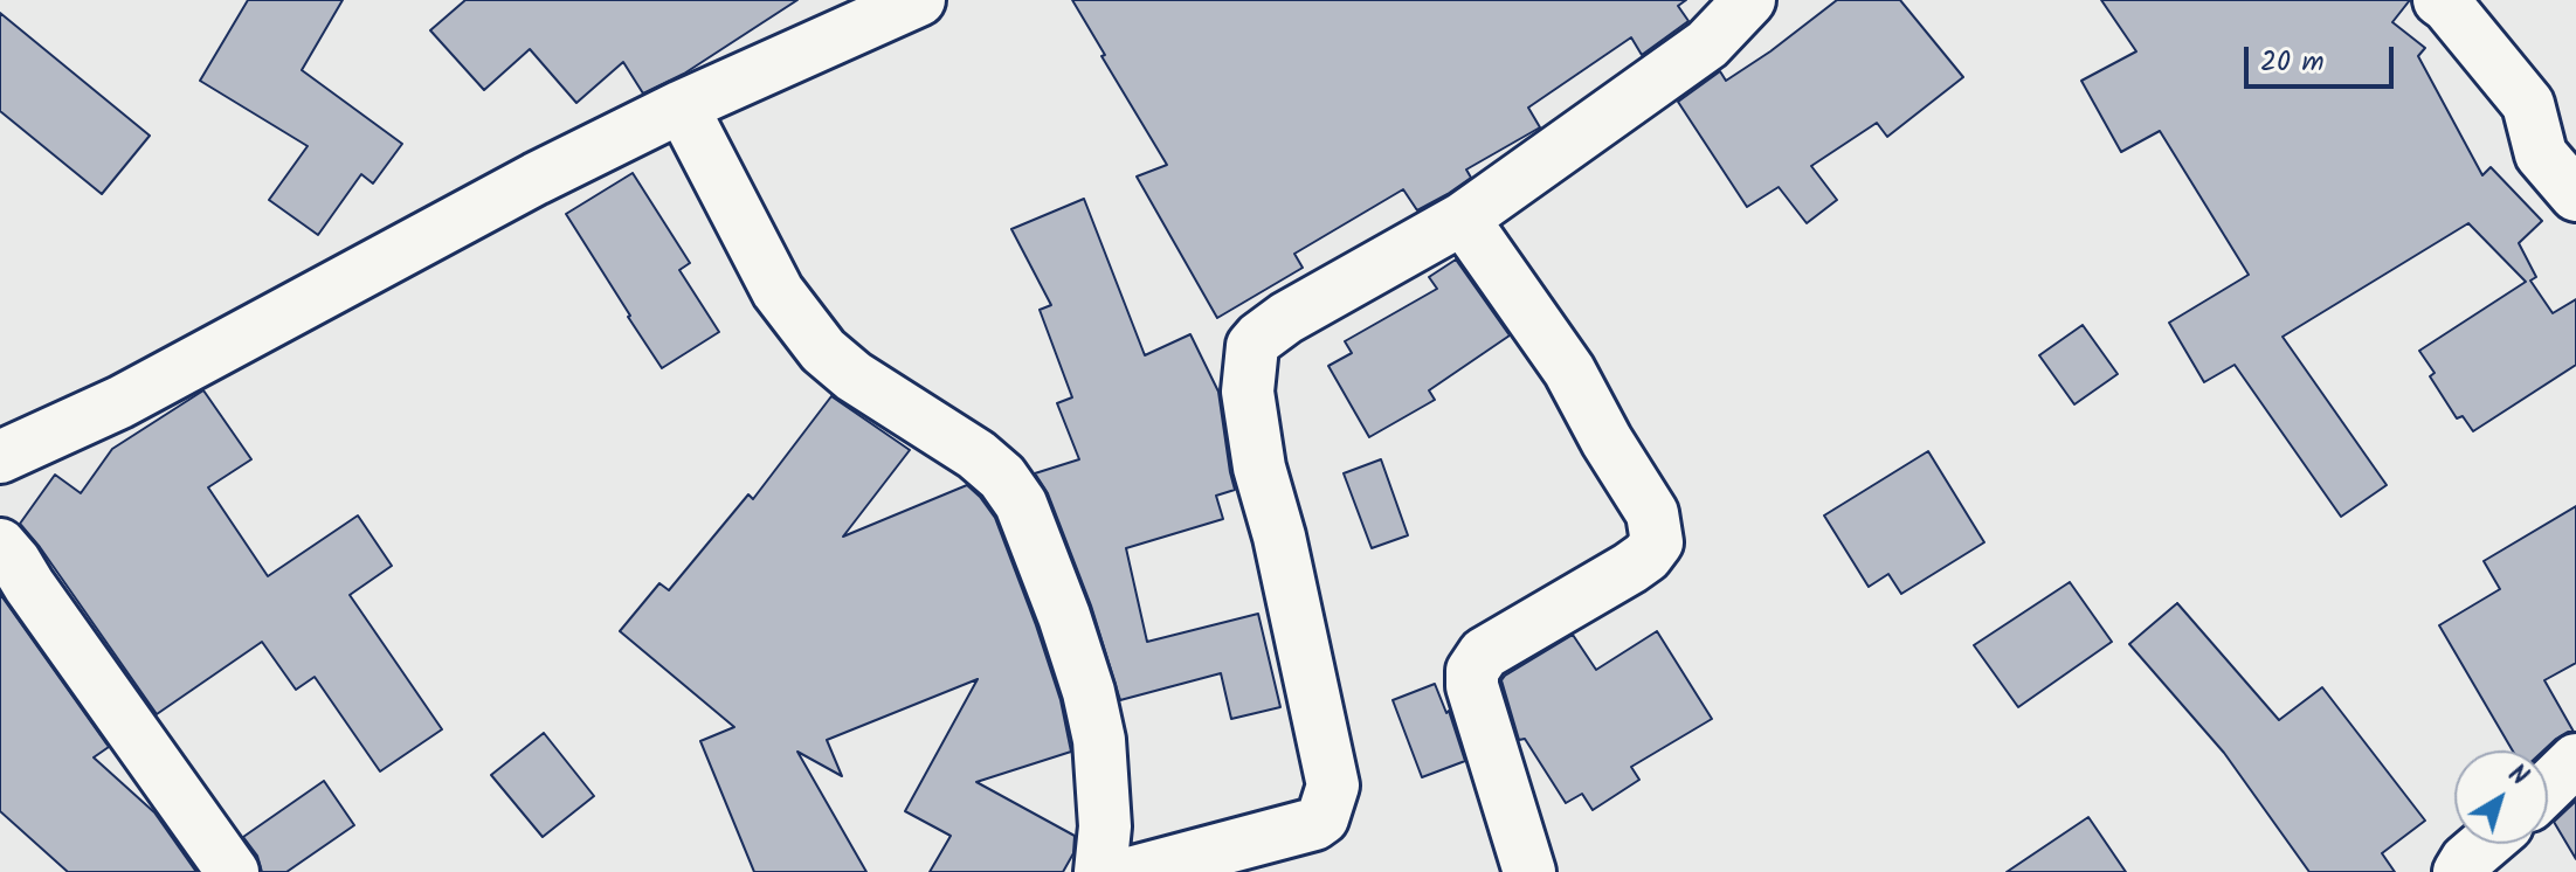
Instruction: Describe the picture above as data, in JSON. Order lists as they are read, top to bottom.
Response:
{
  "scale_bar": "20 m",
  "north": "top right"
}
